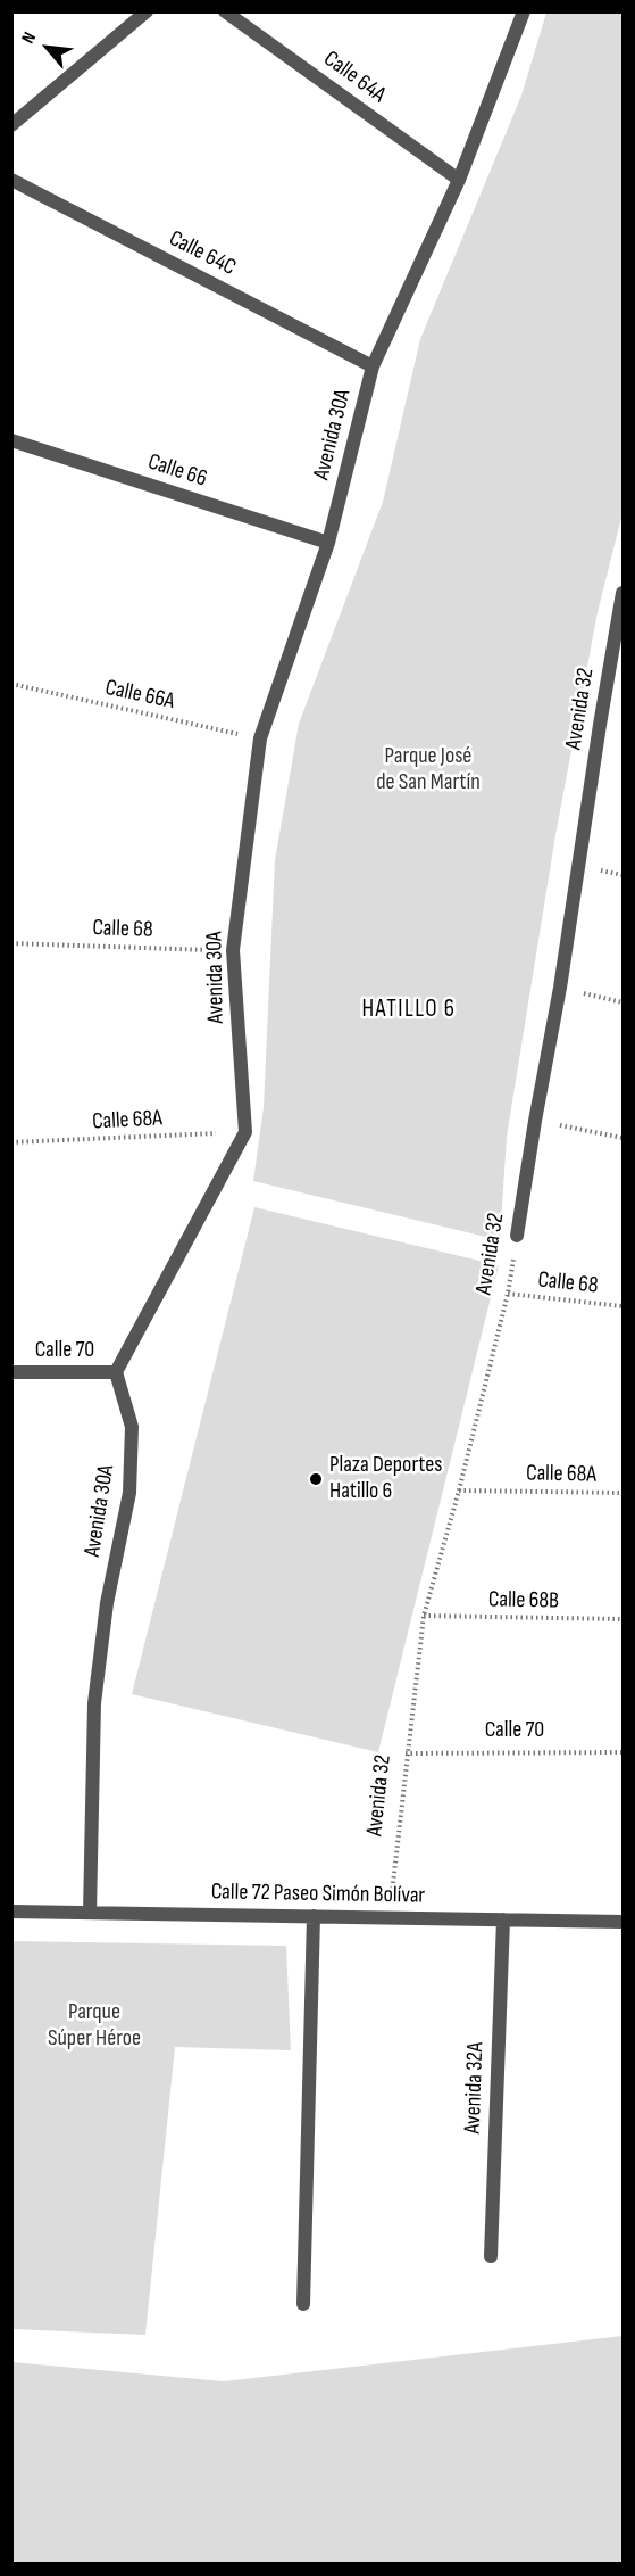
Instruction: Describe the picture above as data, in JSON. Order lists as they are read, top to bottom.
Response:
{
  "streets": {
    "street": [
      "Calle 64A",
      "Calle 64C",
      "Avenida 30A",
      "Calle 66",
      "Avenida 32",
      "Calle 70",
      "Calle 72 Paseo Simón Bolívar",
      "Avenida 32A"
    ],
    "path": [
      "Calle 66A",
      "Calle 68",
      "Calle 68A",
      "Calle 68B"
    ]
  },
  "crossings": [
    ["Calle 64A", "Avenida 30A"],
    ["Calle 64C", "Avenida 30A"],
    ["Avenida 30A", "Calle 66"],
    ["Avenida 30A", "Calle 66A"],
    ["Avenida 30A", "Calle 68"],
    ["Avenida 30A", "Calle 68A"],
    ["Avenida 30A", "Calle 70"],
    ["Avenida 30A", "Calle 72 Paseo Simón Bolívar"],
    ["Avenida 32", "Calle 68"],
    ["Avenida 32", "Calle 68A"],
    ["Avenida 32", "Calle 70"],
    ["Avenida 32", "Calle 68B"],
    ["Avenida 32", "Calle 72 Paseo Simón Bolívar"],
    ["Calle 72 Paseo Simón Bolívar", "Avenida 32A"]
  ],
  "districts": ["HATILLO 6"],
  "parks": ["Parque José de San Martín", "Parque Súper Héroe"],
  "places": ["Plaza Deportes Hatillo 6"],
  "north": "top left"
}
